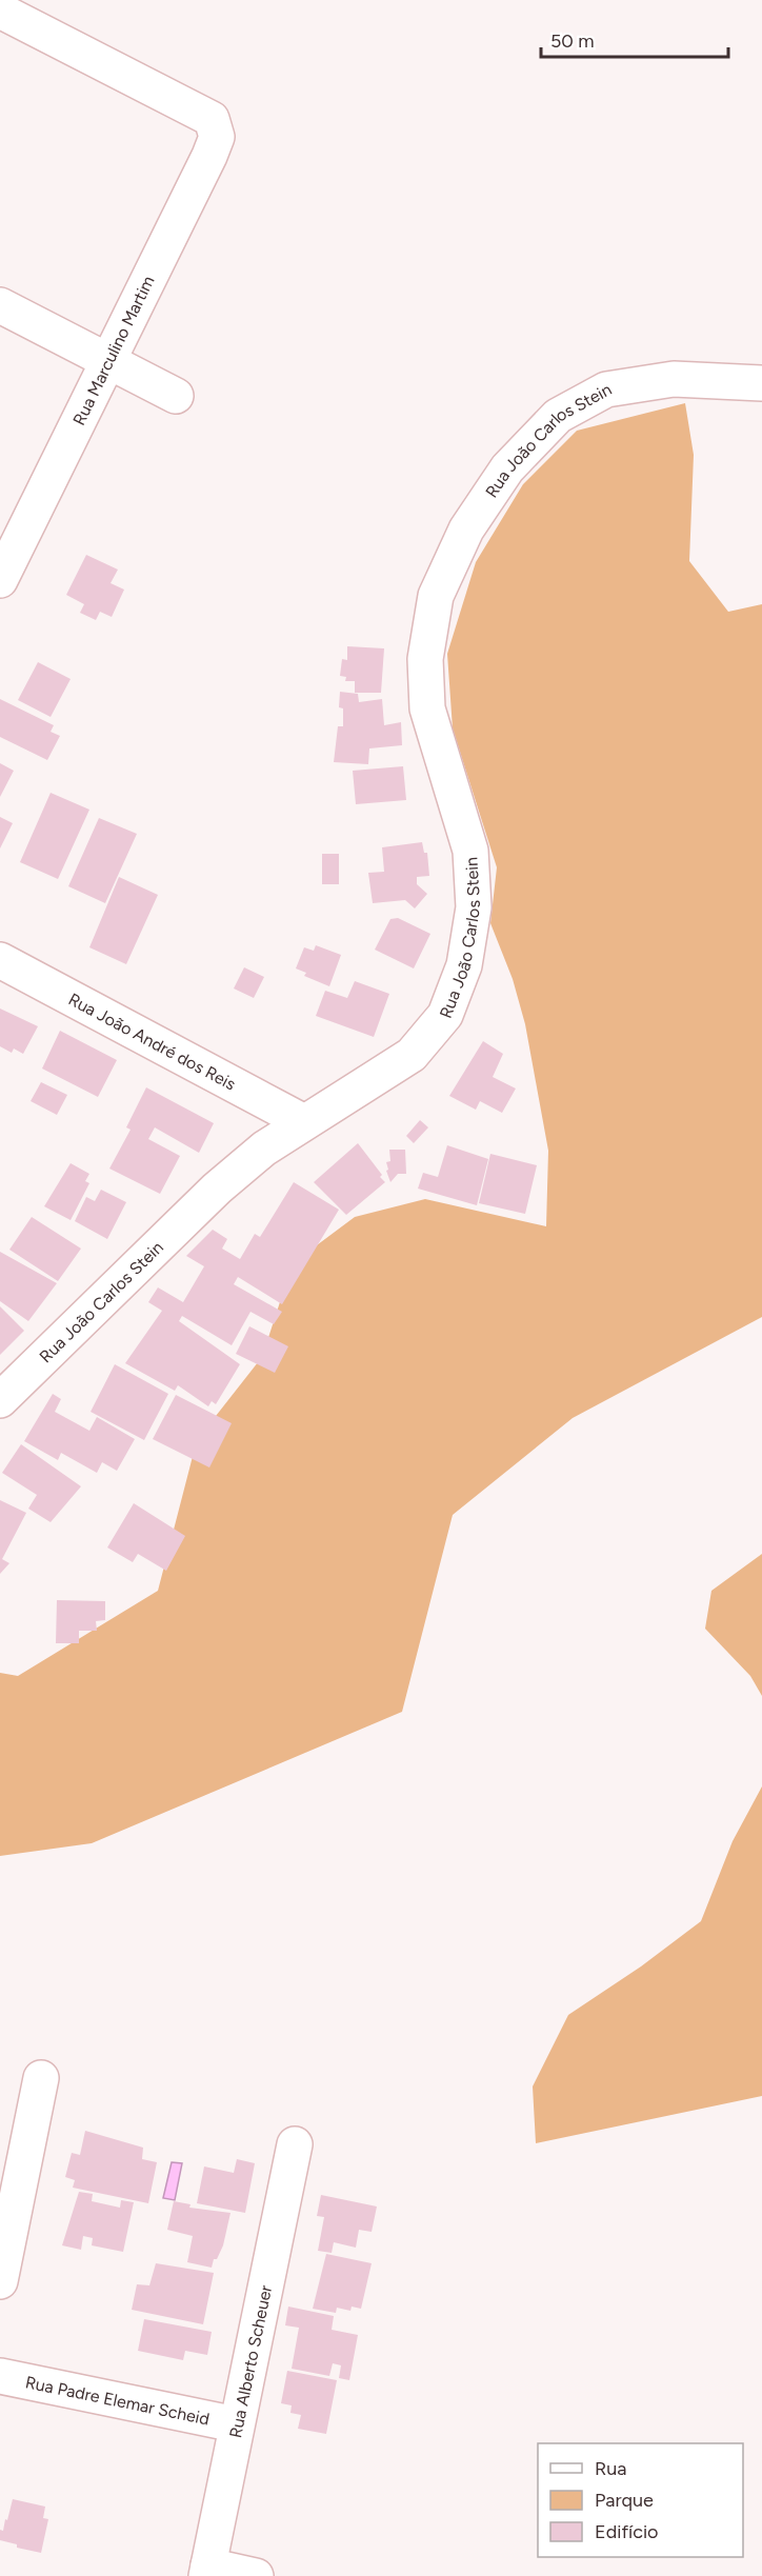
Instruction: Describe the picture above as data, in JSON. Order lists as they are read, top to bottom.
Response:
{
  "streets": {
    "street": [
      "Rua Marculino Martim",
      "Rua João Carlos Stein",
      "Rua João André dos Reis",
      "Rua Alberto Scheuer",
      "Rua Padre Elemar Scheid"
    ]
  },
  "crossings": [
    ["Rua João Carlos Stein", "Rua João André dos Reis"],
    ["Rua Alberto Scheuer", "Rua Padre Elemar Scheid"]
  ],
  "legend": ["Rua", "Parque", "Edifício"],
  "scale_bar": "50 m"
}
